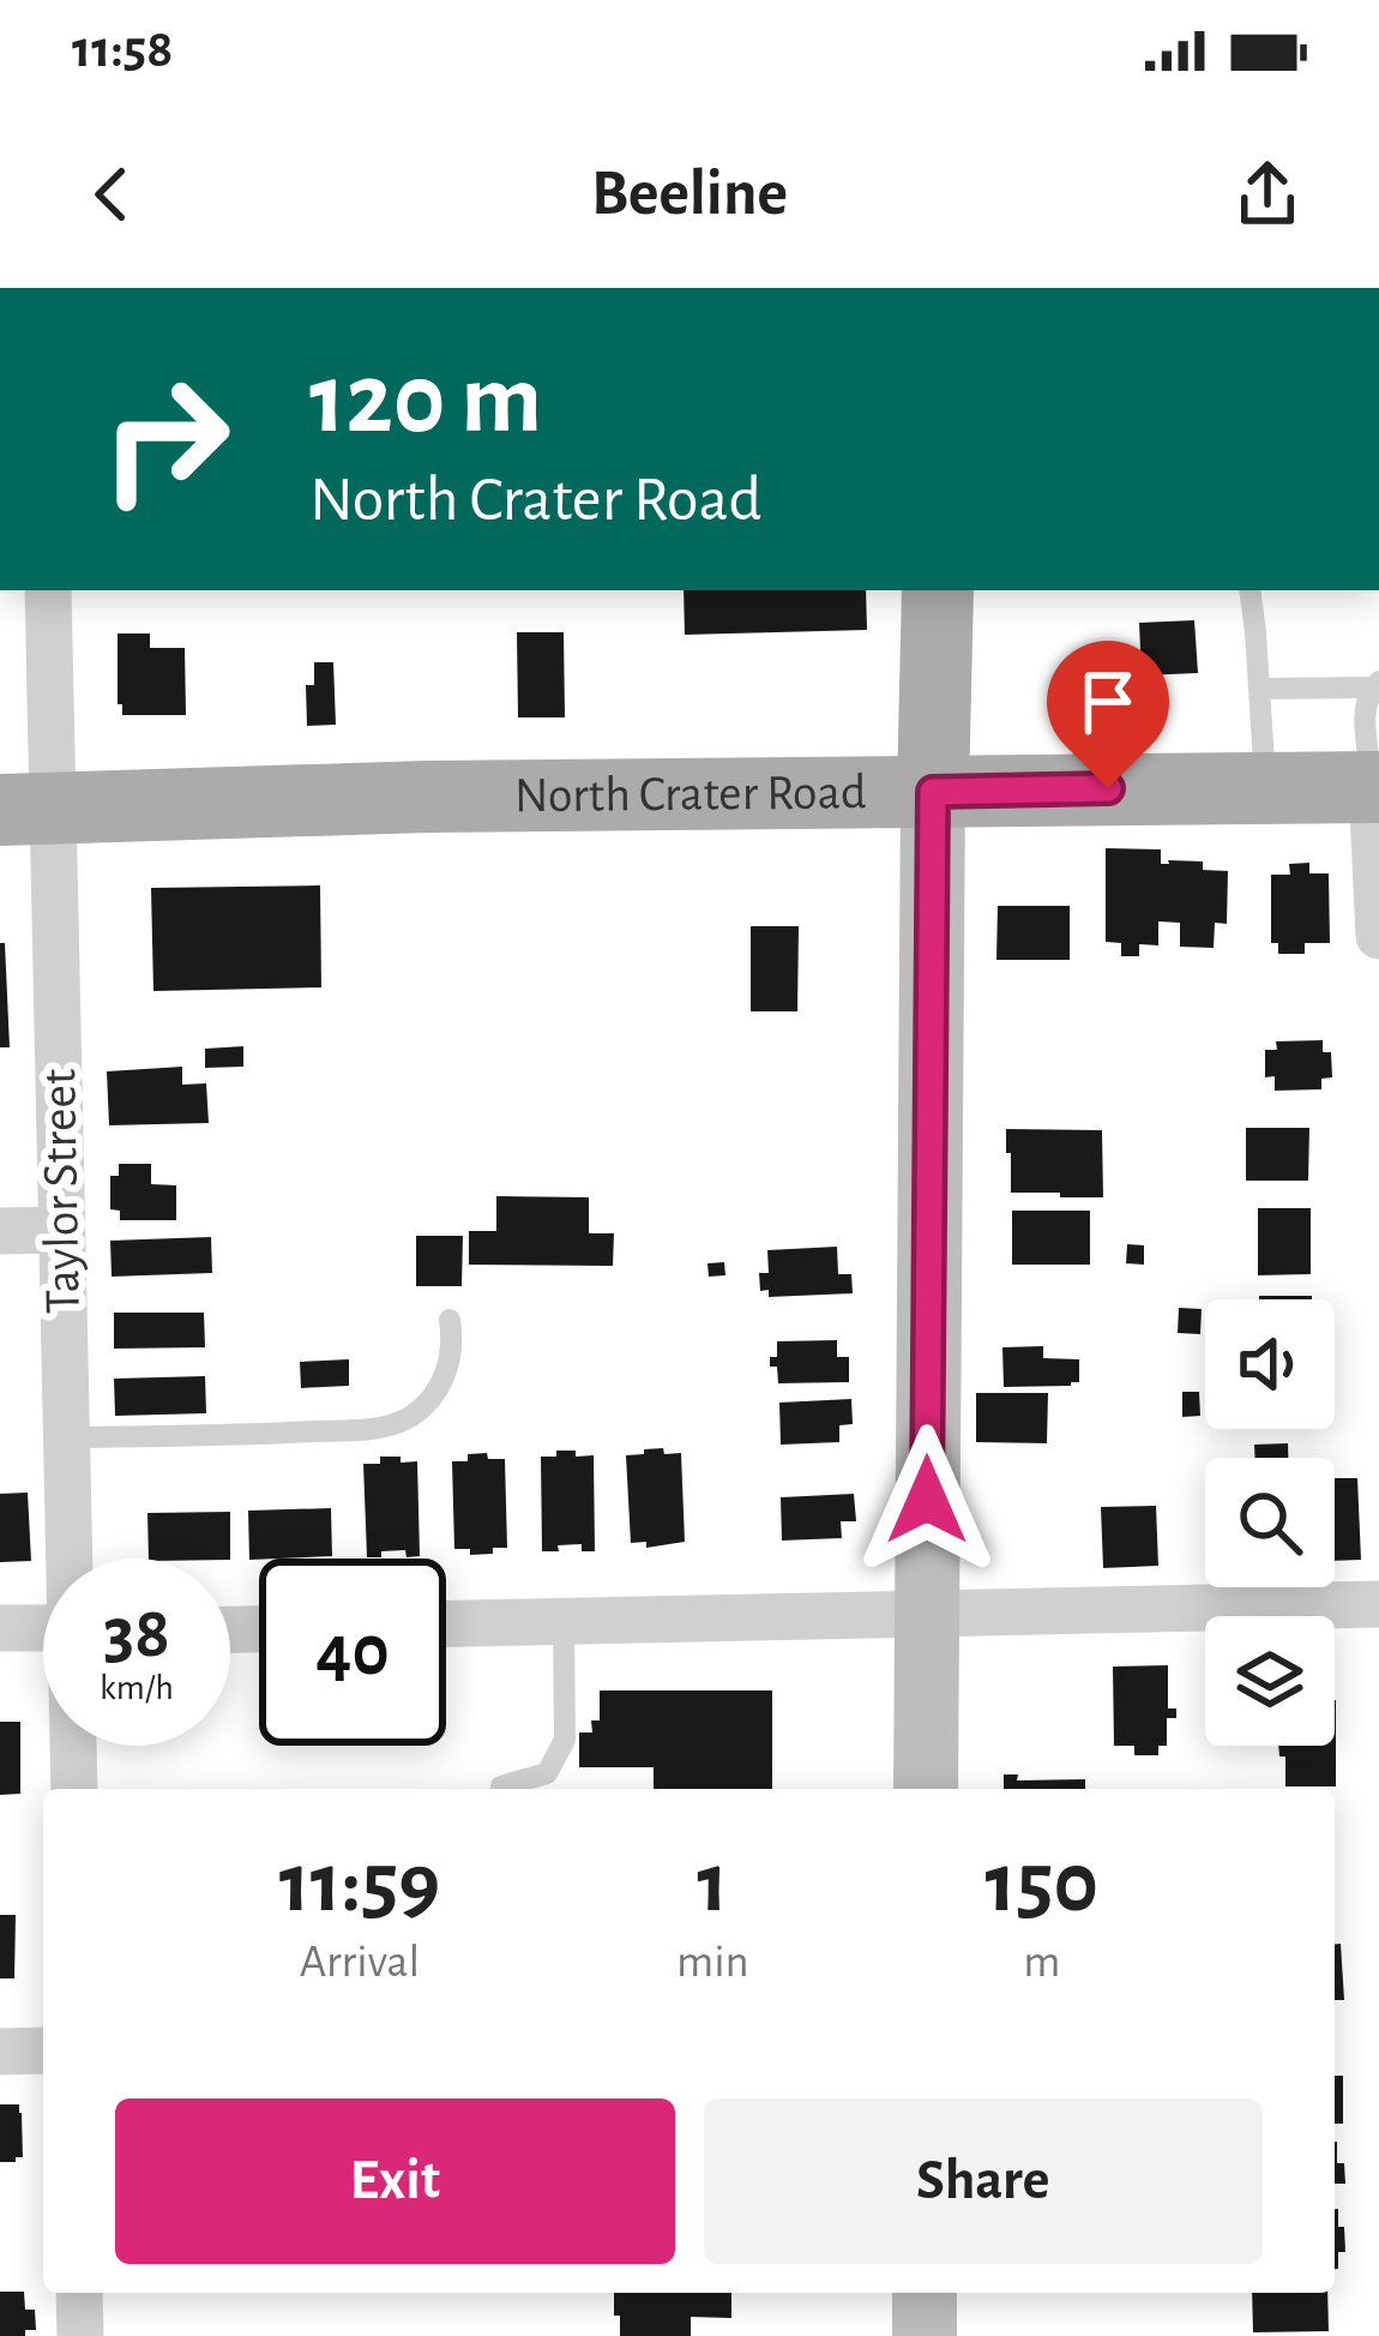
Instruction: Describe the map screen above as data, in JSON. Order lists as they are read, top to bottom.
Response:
{
  "streets": {
    "main road": ["North Crater Road"],
    "street": ["Taylor Street"]
  },
  "crossings": [
    ["North Crater Road", "Taylor Street"]
  ],
  "page": {
    "status": "11:58",
    "header": "Beeline",
    "turn": ["120 m", "North Crater Road"],
    "speed": "38 km/h",
    "limit": "40",
    "eta": [
      "11:59",
      "Arrival",
      "1",
      "min",
      "150",
      "m"
    ],
    "buttons": ["Exit", "Share"]
  }
}
